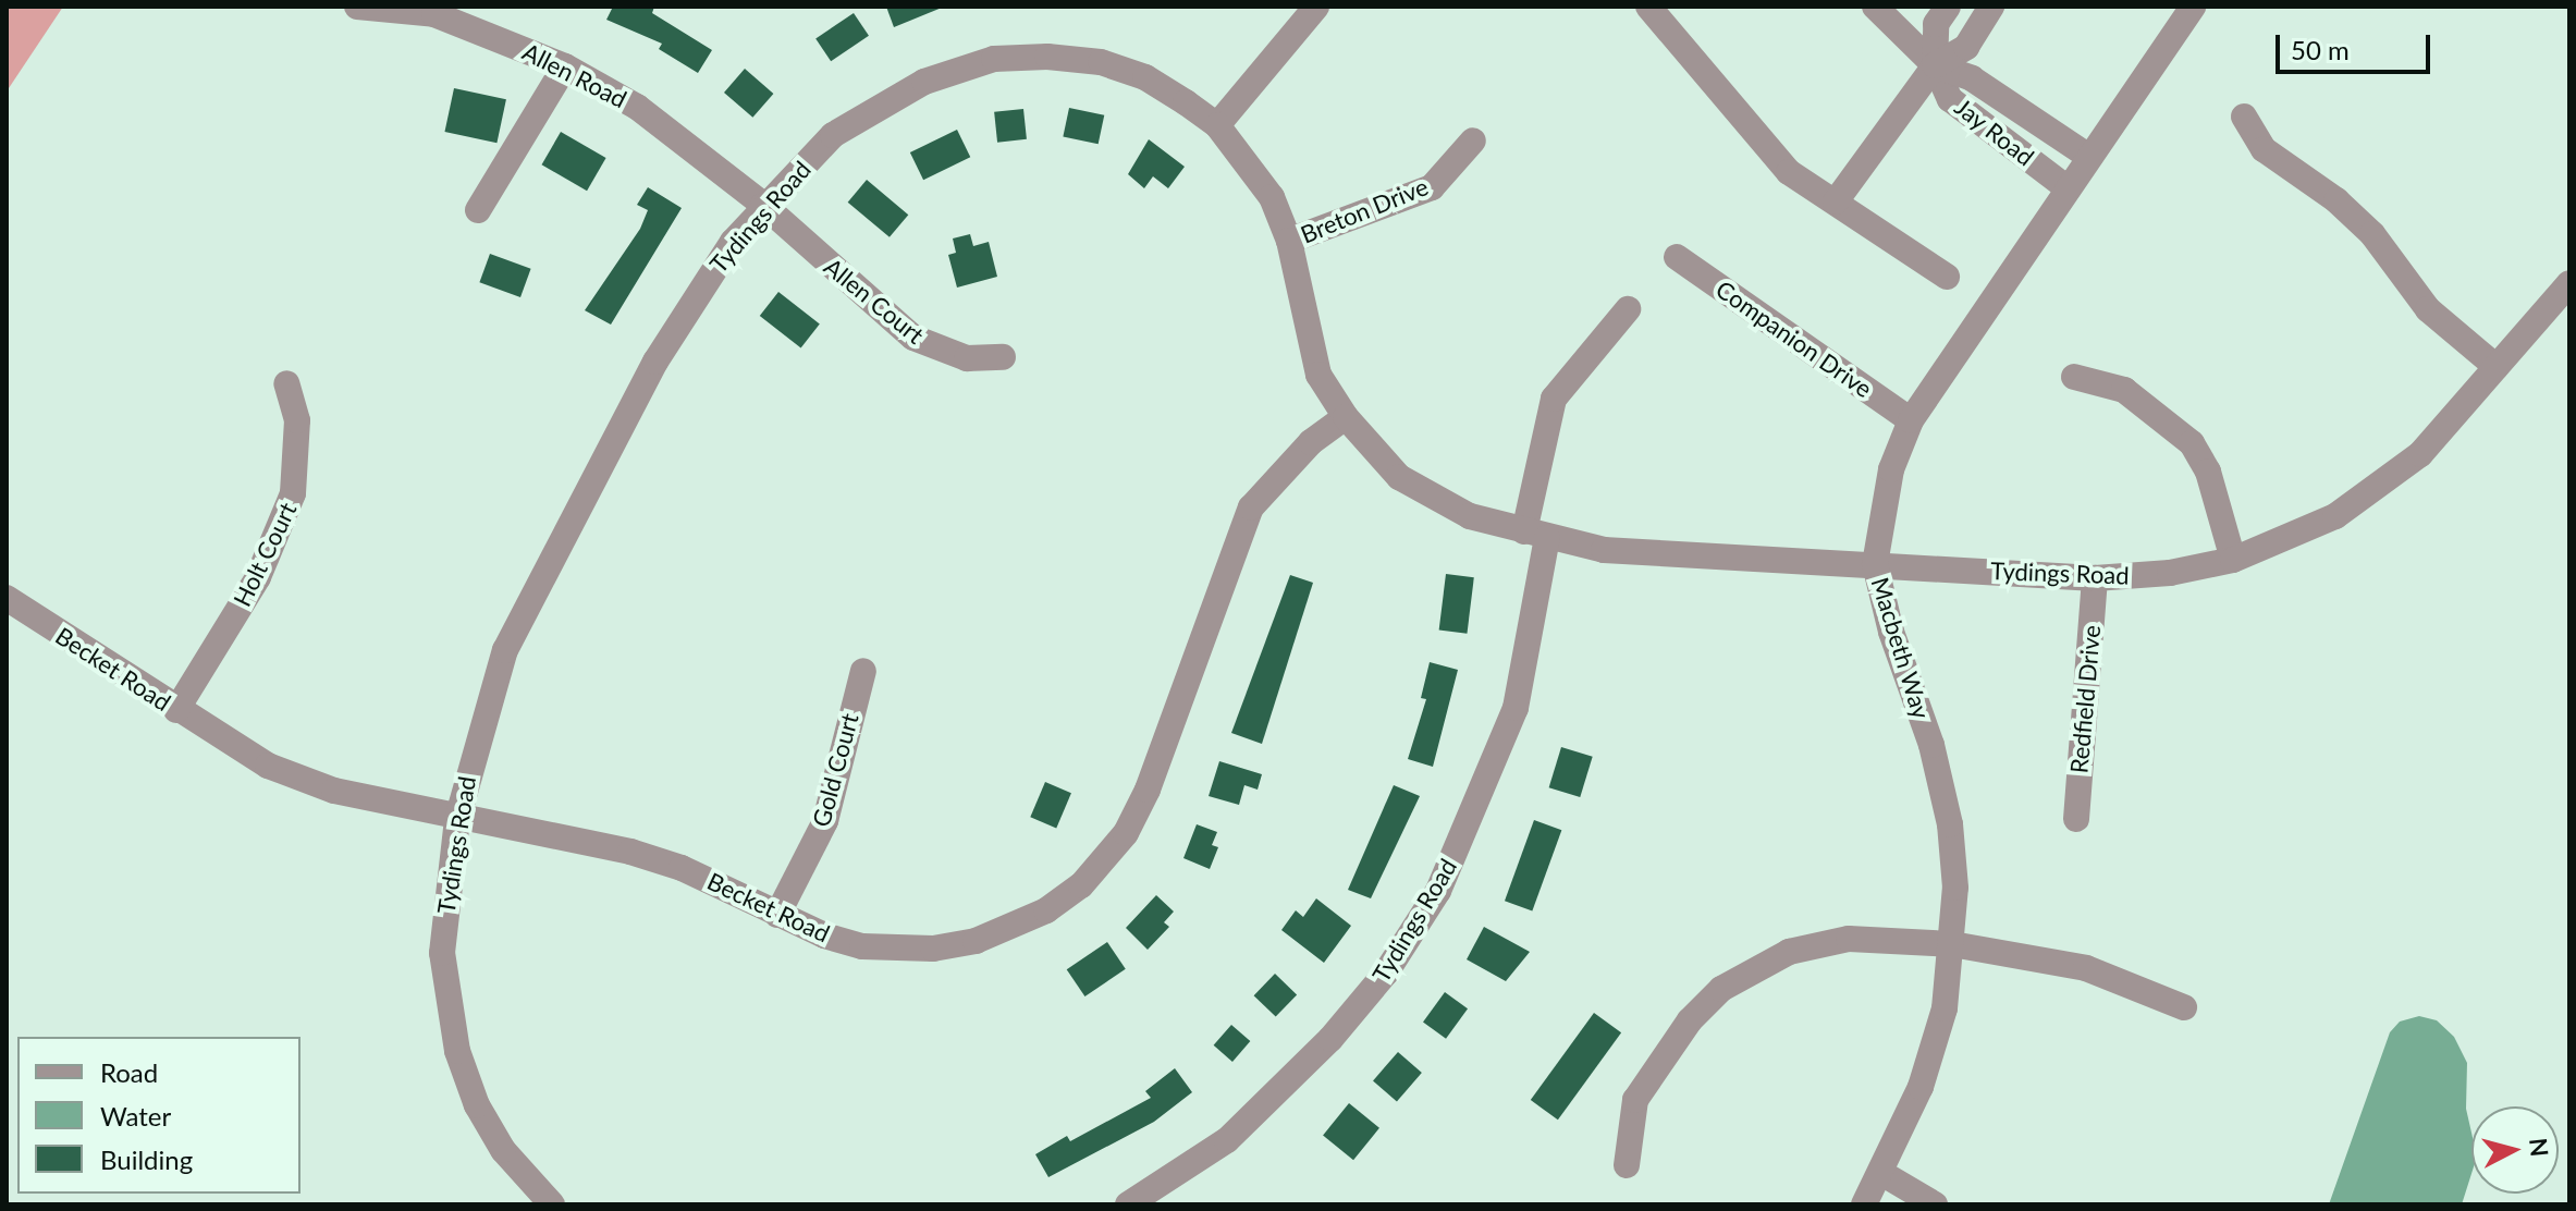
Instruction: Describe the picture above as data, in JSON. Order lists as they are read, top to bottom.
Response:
{
  "streets": {
    "street": [
      "Allen Road",
      "Jay Road",
      "Breton Drive",
      "Tydings Road",
      "Allen Court",
      "Companion Drive",
      "Holt Court",
      "Macbeth Way",
      "Becket Road",
      "Redfield Drive",
      "Gold Court"
    ]
  },
  "crossings": [
    ["Allen Road", "Tydings Road"],
    ["Allen Road", "Allen Court"],
    ["Jay Road", "Macbeth Way"],
    ["Breton Drive", "Tydings Road"],
    ["Tydings Road", "Allen Court"],
    ["Tydings Road", "Macbeth Way"],
    ["Tydings Road", "Becket Road"],
    ["Tydings Road", "Redfield Drive"],
    ["Companion Drive", "Macbeth Way"],
    ["Holt Court", "Becket Road"],
    ["Becket Road", "Gold Court"]
  ],
  "legend": ["Road", "Water", "Building"],
  "scale_bar": "50 m",
  "north": "right"
}
